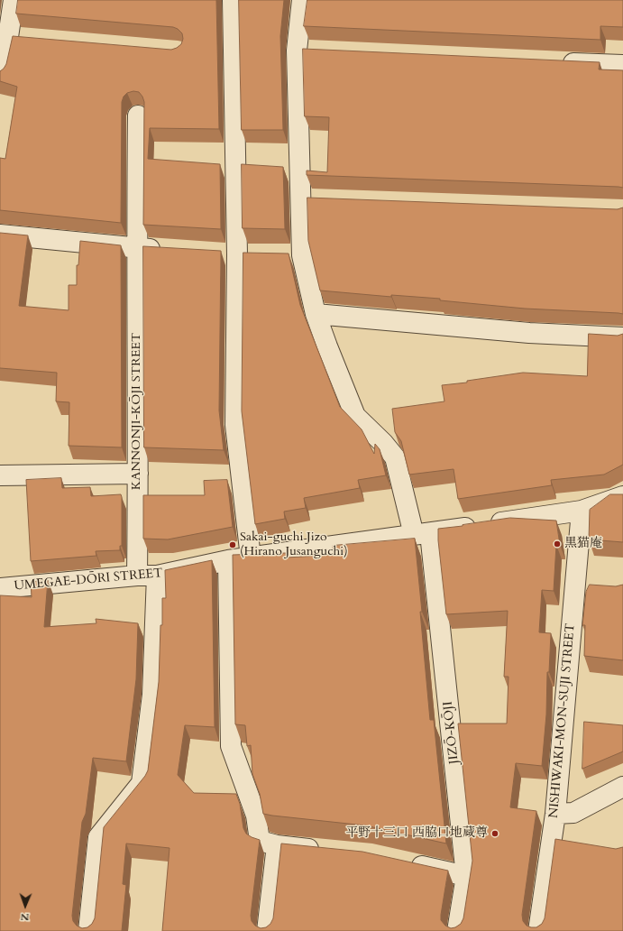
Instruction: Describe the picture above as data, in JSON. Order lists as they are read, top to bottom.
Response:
{
  "streets": {
    "street": [
      "KANNONJI-KŌJI STREET",
      "UMEGAE-DŌRI STREET",
      "NISHIWAKI-MON-SUJI STREET",
      "JIZŌ-KŌJI"
    ]
  },
  "crossings": [
    ["KANNONJI-KŌJI STREET", "UMEGAE-DŌRI STREET"],
    ["UMEGAE-DŌRI STREET", "NISHIWAKI-MON-SUJI STREET"],
    ["UMEGAE-DŌRI STREET", "JIZŌ-KŌJI"]
  ],
  "places": ["黒猫庵", "Sakai-guchi Jizo (Hirano Jusanguchi)", "平野十三口 西脇口地蔵尊"],
  "north": "bottom"
}
